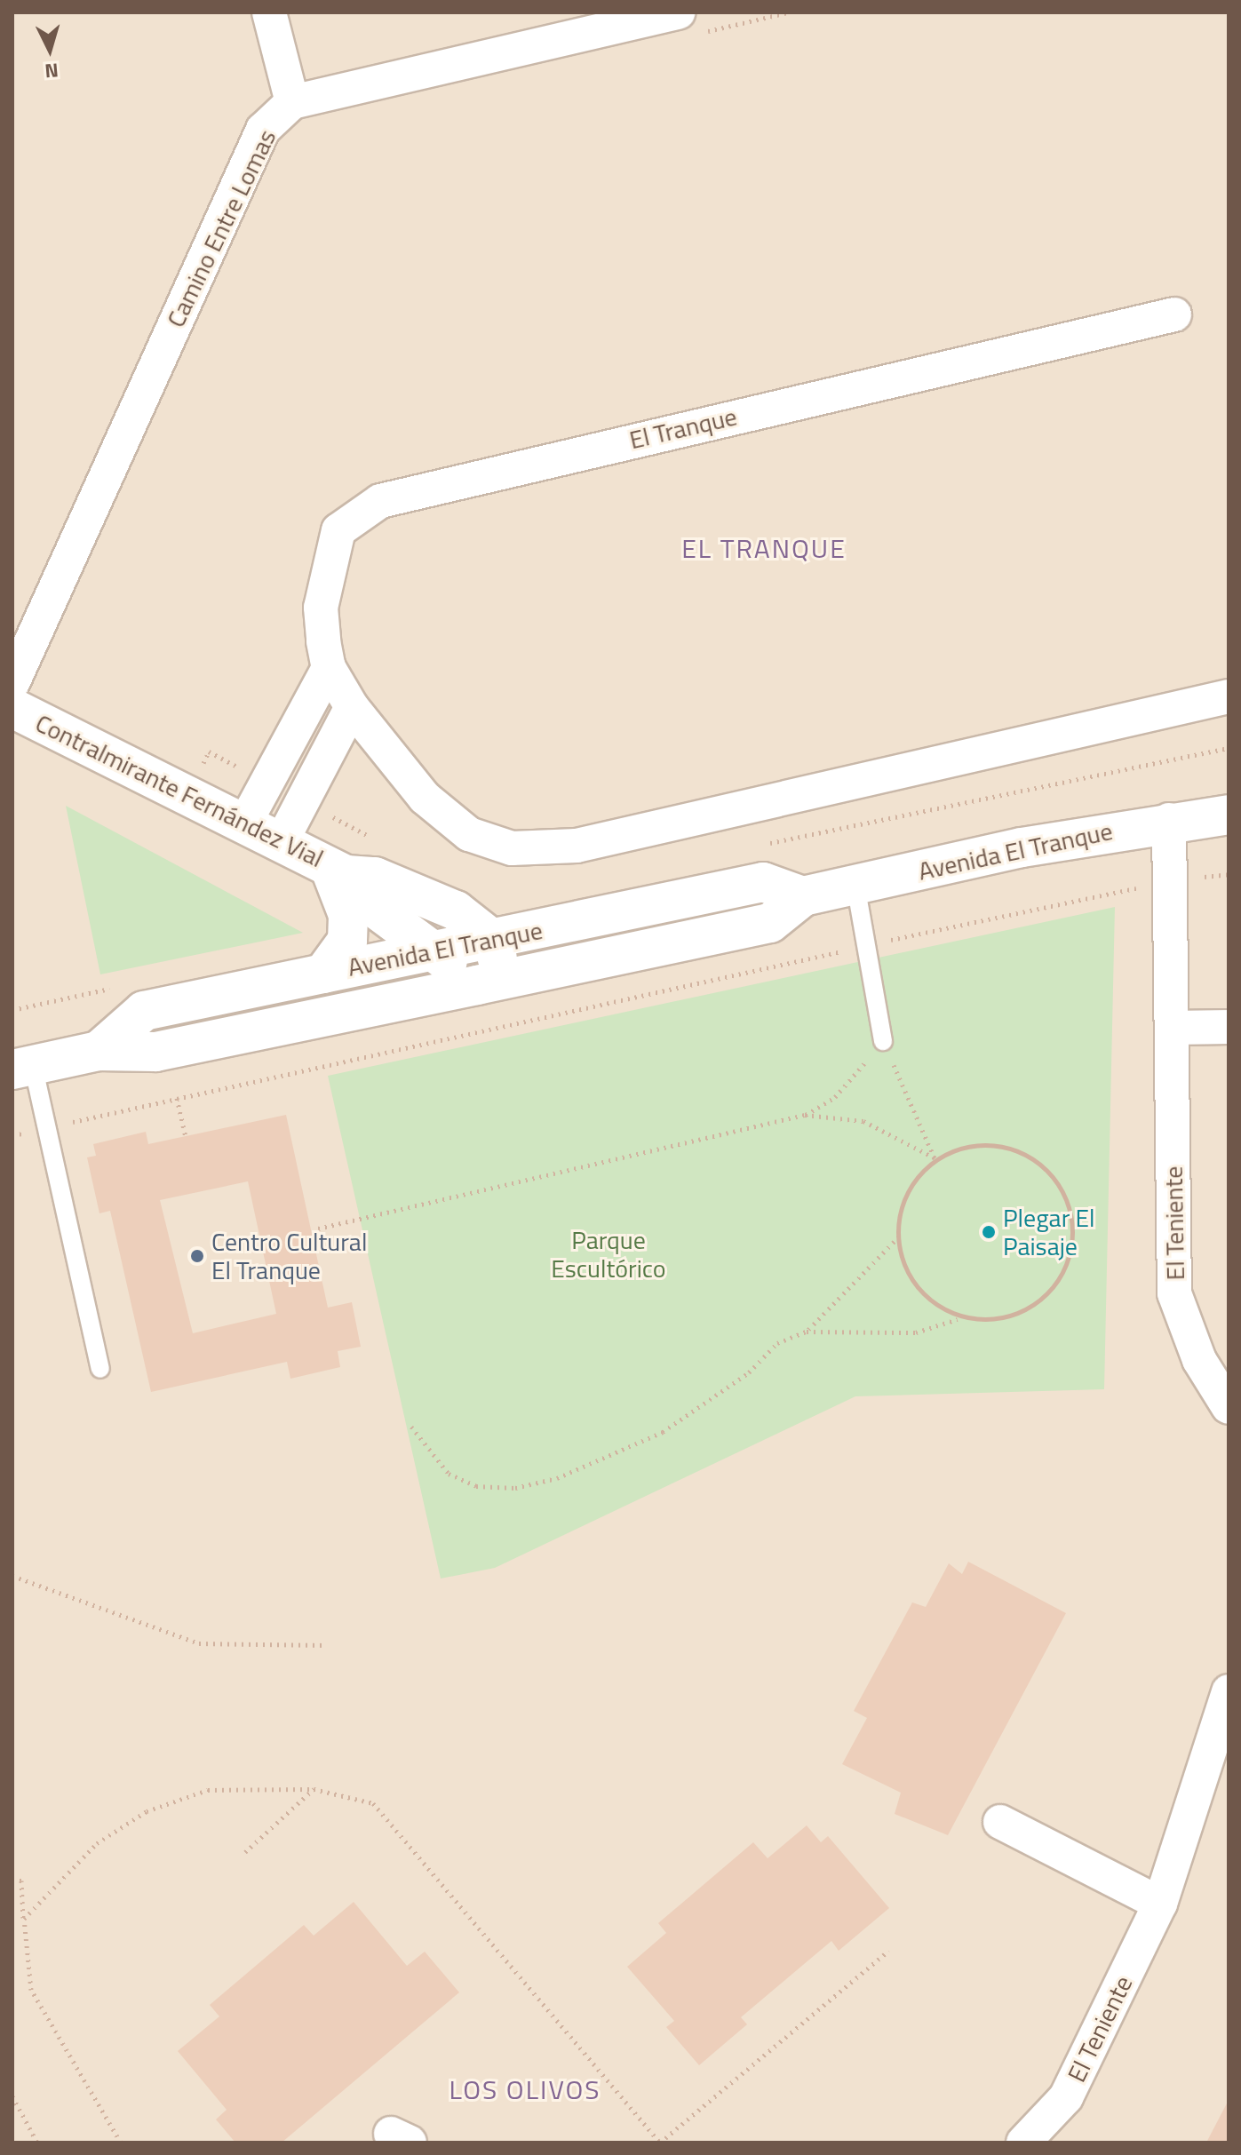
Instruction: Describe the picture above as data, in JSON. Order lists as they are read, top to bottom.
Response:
{
  "streets": {
    "main road": ["Contralmirante Fernández Vial", "Avenida El Tranque"],
    "street": ["Camino Entre Lomas", "El Tranque", "El Teniente"]
  },
  "crossings": [
    ["Contralmirante Fernández Vial", "Avenida El Tranque"],
    ["Avenida El Tranque", "El Teniente"]
  ],
  "districts": ["EL TRANQUE", "LOS OLIVOS"],
  "parks": ["Parque Escultórico"],
  "places": ["Plegar El Paisaje", "Centro Cultural El Tranque"],
  "north": "bottom"
}
